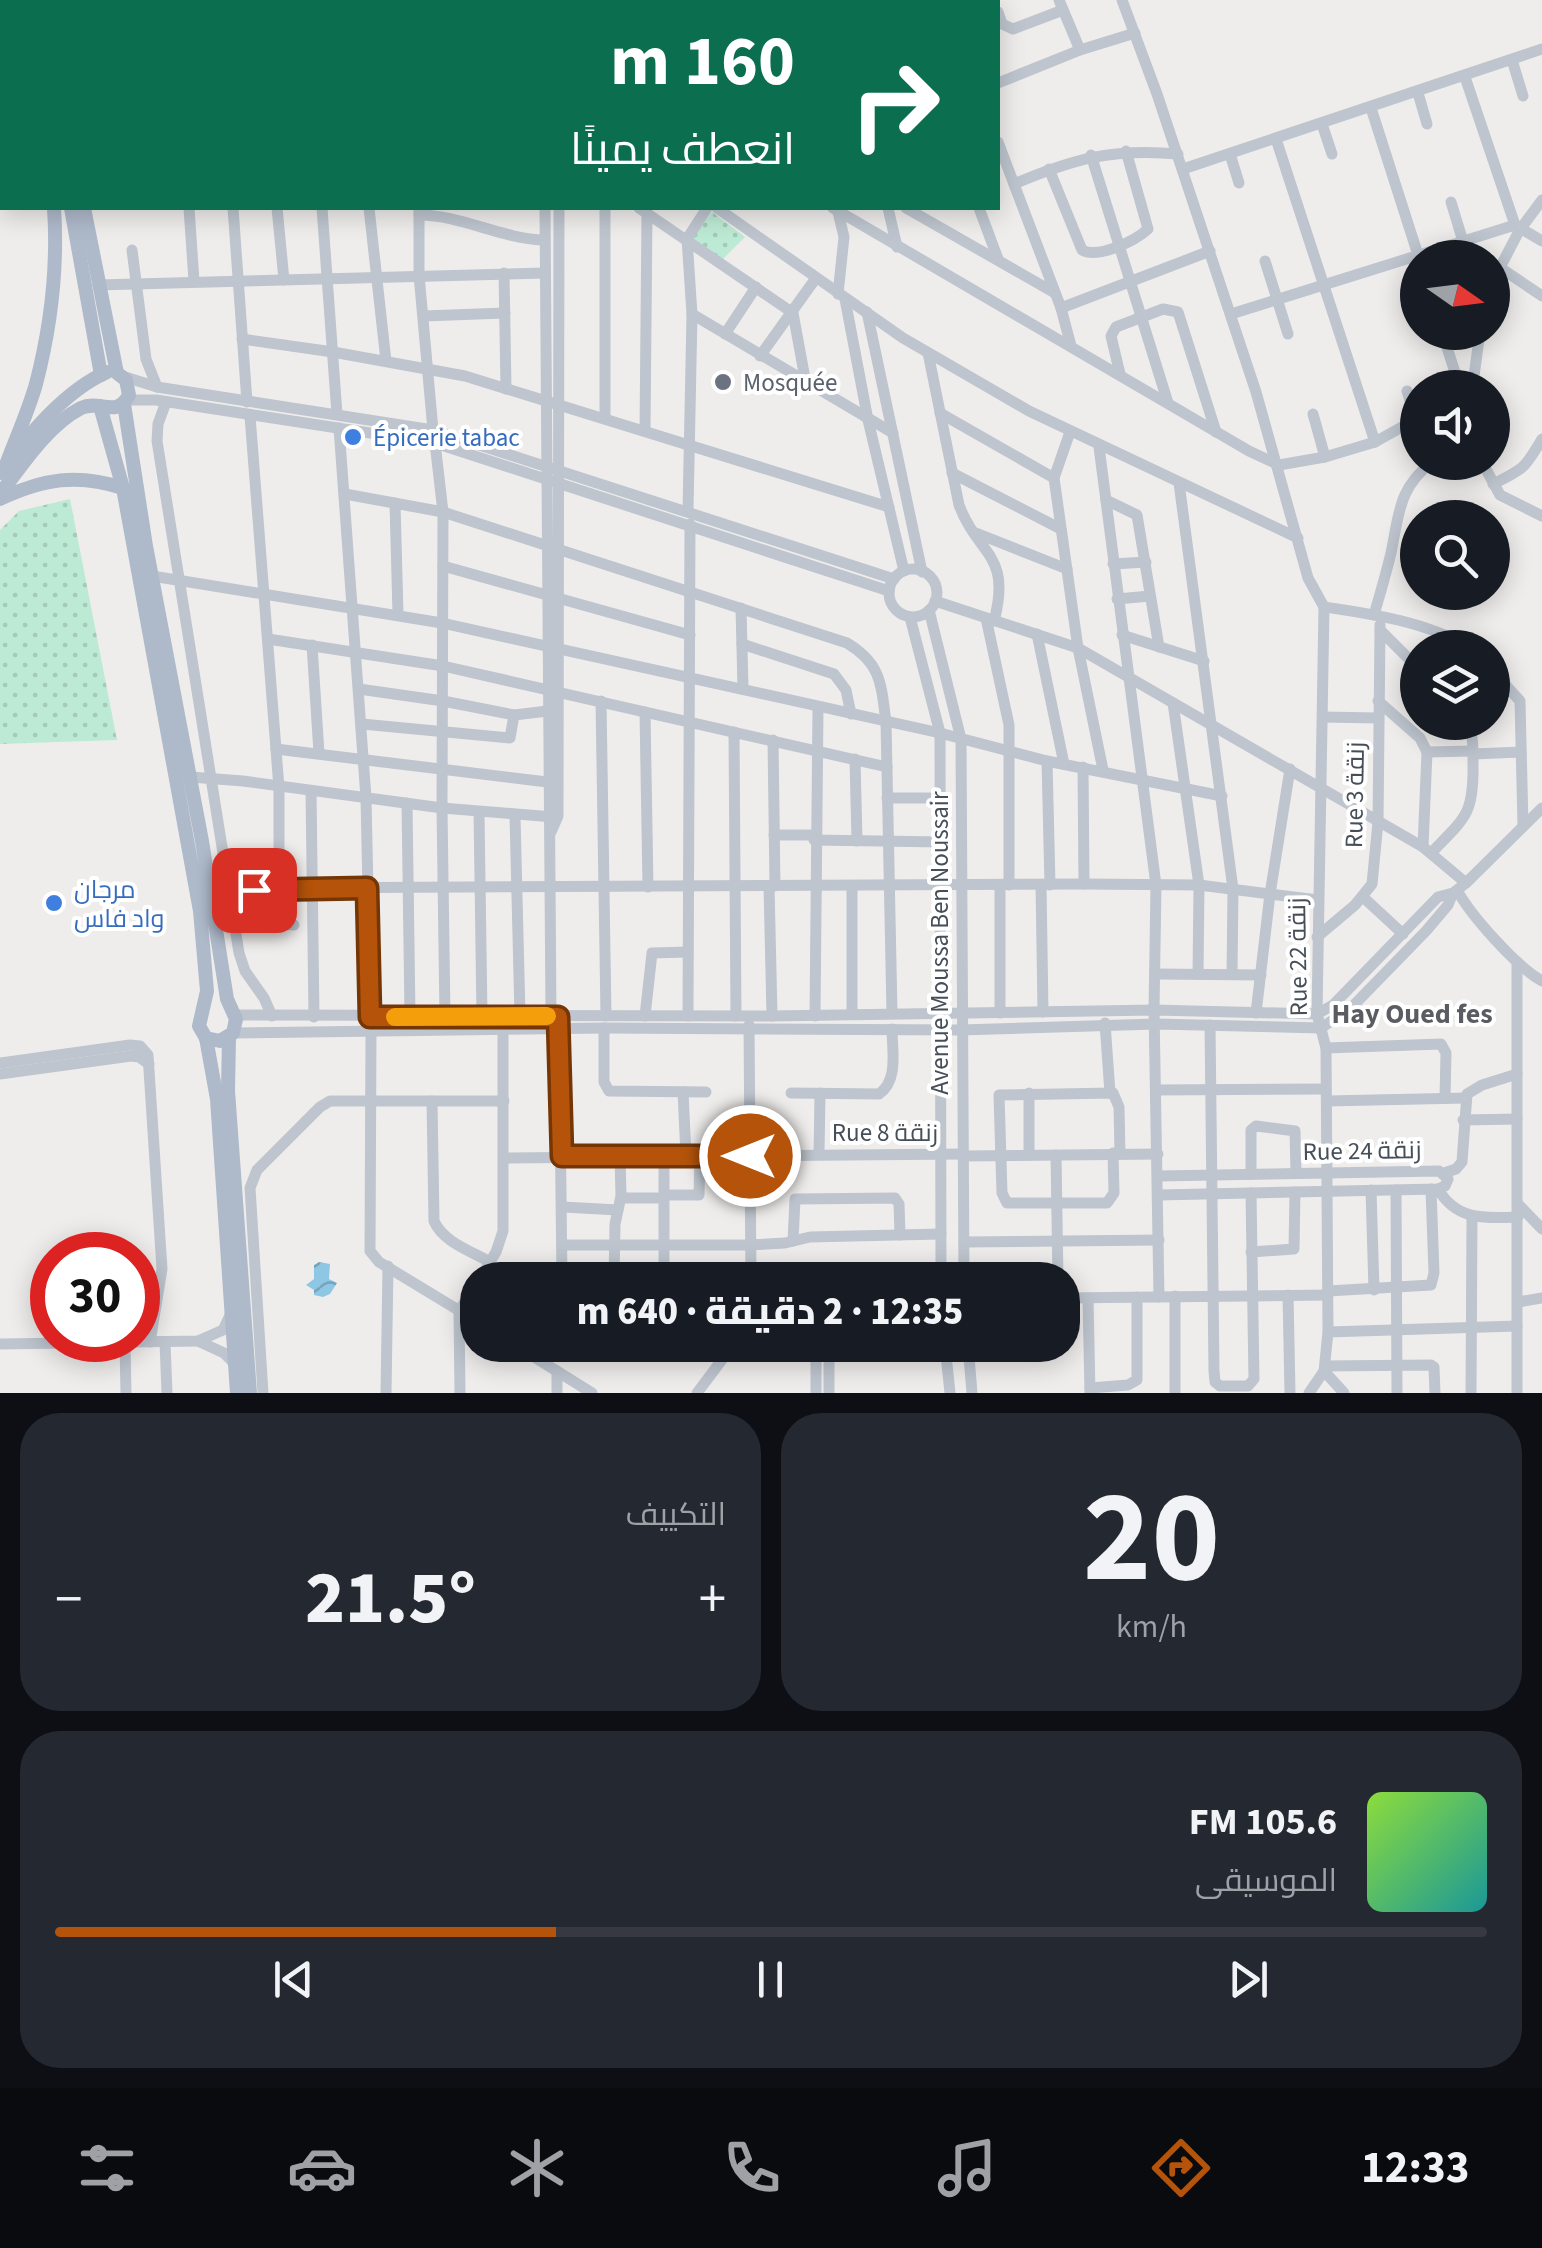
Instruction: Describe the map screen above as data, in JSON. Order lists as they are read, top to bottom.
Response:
{
  "streets": {
    "street": [
      "Rue 3 زنقة",
      "Avenue Moussa Ben Noussair",
      "Rue 22 زنقة",
      "Rue 8 زنقة",
      "Rue 24 زنقة"
    ]
  },
  "crossings": [
    ["Avenue Moussa Ben Noussair", "Rue 8 زنقة"],
    ["Rue 22 زنقة", "Rue 24 زنقة"]
  ],
  "districts": ["Hay Oued fes"],
  "places": ["Mosquée", "Épicerie tabac", "مرجان واد فاس"],
  "north": "right",
  "page": {
    "turn": ["160 m", "انعطف يمينًا"],
    "limit": "30",
    "trip": "12:35 · 2 دقيقة · 640 m",
    "tile": [
      ["20", "km/h"],
      "التكييف"
    ],
    "heat": ["−", "21.5°", "+"],
    "song": ["105.6 FM", "الموسيقى"],
    "tabs": "12:33"
  }
}
